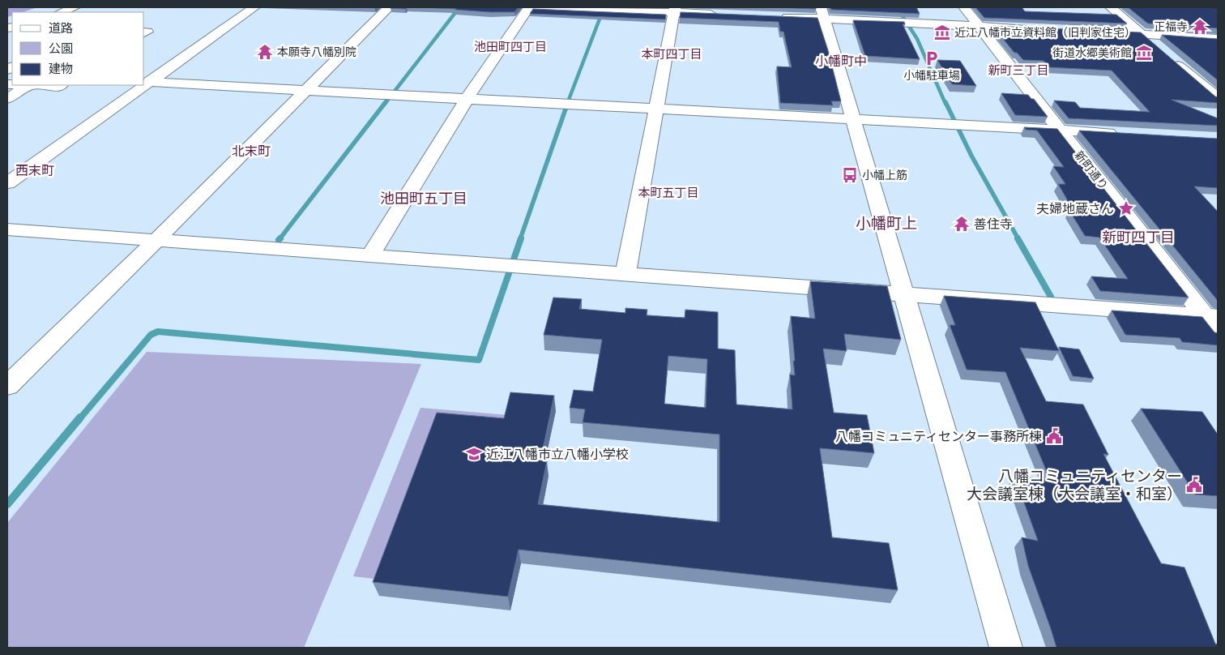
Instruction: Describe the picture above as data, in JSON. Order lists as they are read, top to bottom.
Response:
{
  "streets": {
    "street": ["新町通り"]
  },
  "districts": [
    "池田町四丁目",
    "本町四丁目",
    "小幡町中",
    "新町三丁目",
    "北末町",
    "西末町",
    "本町五丁目",
    "池田町五丁目",
    "小幡町上",
    "新町四丁目"
  ],
  "places": {
    "temple": ["正福寺", "本願寺八幡別院", "善住寺"],
    "museum": ["近江八幡市立資料館（旧判家住宅）", "街道水郷美術館"],
    "parking": ["小幡駐車場"],
    "bus stop": ["小幡上筋"],
    "place": ["夫婦地蔵さん"],
    "public building": ["八幡コミュニティセンター事務所棟", "八幡コミュニティセンター 大会議室棟（大会議室・和室）"],
    "school or university": ["近江八幡市立八幡小学校"]
  },
  "legend": ["道路", "公園", "建物"]
}
